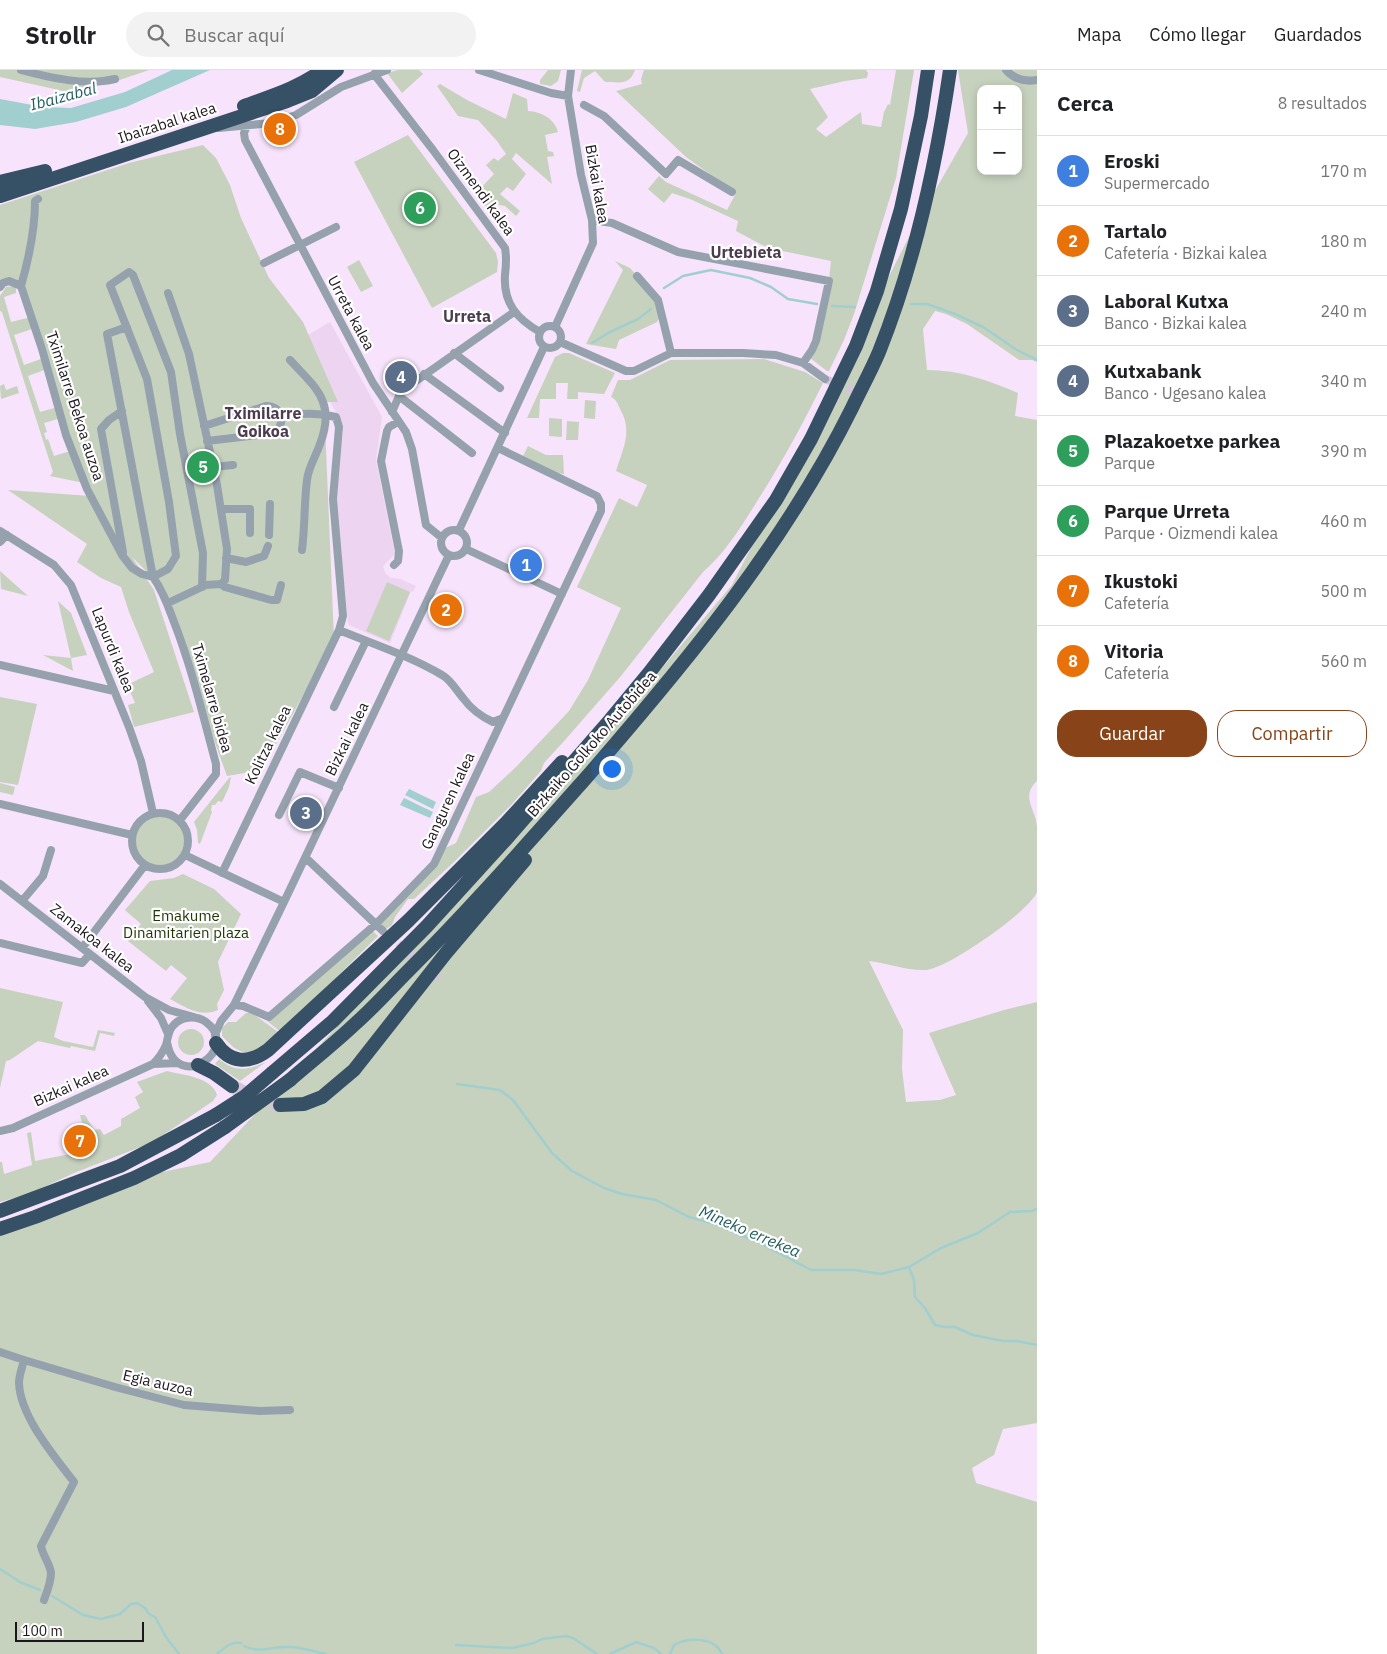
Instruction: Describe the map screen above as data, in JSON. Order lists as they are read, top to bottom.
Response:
{
  "streets": {
    "highway": ["Ibaizabal kalea", "Bizkaiko Golkoko Autobidea"],
    "street": [
      "Bizkai kalea",
      "Oizmendi kalea",
      "Urreta kalea",
      "Tximilarre Bekoa auzoa",
      "Lapurdi kalea",
      "Tximelarre bidea",
      "Kolitza kalea",
      "Ganguren kalea",
      "Zamakoa kalea",
      "Egia auzoa"
    ]
  },
  "crossings": [
    ["Bizkai kalea", "Urreta kalea"],
    ["Bizkai kalea", "Ganguren kalea"],
    ["Bizkai kalea", "Zamakoa kalea"],
    ["Tximilarre Bekoa auzoa", "Tximelarre bidea"],
    ["Lapurdi kalea", "Tximelarre bidea"]
  ],
  "districts": ["Urtebieta", "Urreta", "Tximilarre Goikoa"],
  "water": ["Ibaizabal", "Mineko errekea"],
  "parks": ["Emakume Dinamitarien plaza"],
  "scale_bar": "100 m",
  "page": {
    "header": "Strollr",
    "search": "Buscar aquí",
    "nav": ["Mapa", "Cómo llegar", "Guardados"],
    "heading": ["Cerca", "8 resultados"],
    "map_buttons": ["+", "−"],
    "pins": [
      "8",
      "6",
      "4",
      "5",
      "1",
      "2",
      "3",
      "7"
    ],
    "list": [
      {
        "mark": "1",
        "name": "Eroski",
        "note": "Supermercado",
        "value": "170 m"
      },
      {
        "mark": "2",
        "name": "Tartalo",
        "note": "Cafetería · Bizkai kalea",
        "value": "180 m"
      },
      {
        "mark": "3",
        "name": "Laboral Kutxa",
        "note": "Banco · Bizkai kalea",
        "value": "240 m"
      },
      {
        "mark": "4",
        "name": "Kutxabank",
        "note": "Banco · Ugesano kalea",
        "value": "340 m"
      },
      {
        "mark": "5",
        "name": "Plazakoetxe parkea",
        "note": "Parque",
        "value": "390 m"
      },
      {
        "mark": "6",
        "name": "Parque Urreta",
        "note": "Parque · Oizmendi kalea",
        "value": "460 m"
      },
      {
        "mark": "7",
        "name": "Ikustoki",
        "note": "Cafetería",
        "value": "500 m"
      },
      {
        "mark": "8",
        "name": "Vitoria",
        "note": "Cafetería",
        "value": "560 m"
      }
    ],
    "buttons": ["Guardar", "Compartir"],
    "scale": "100 m"
  }
}
